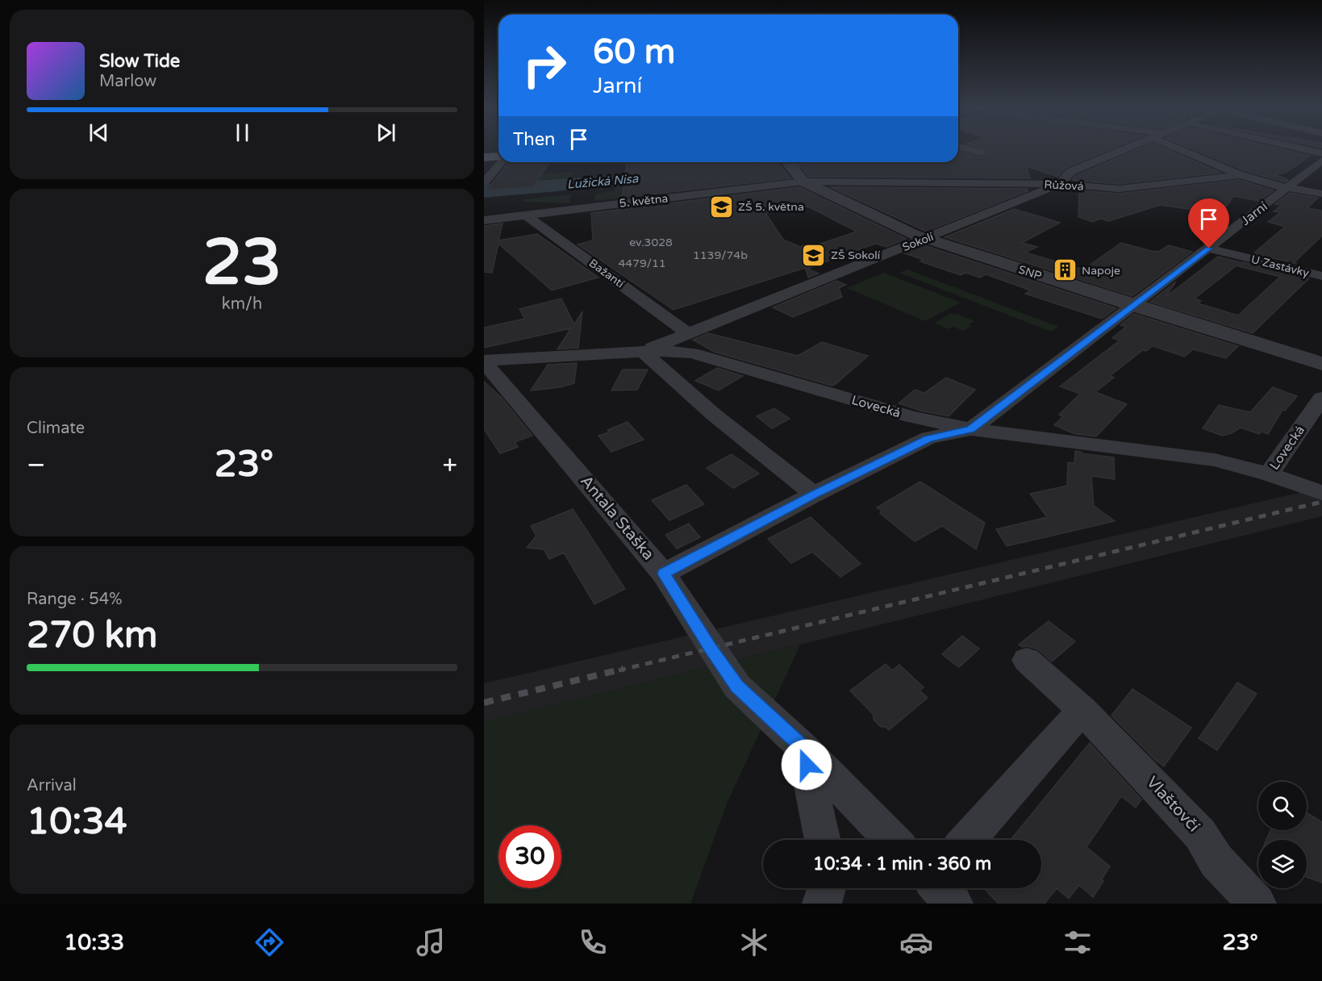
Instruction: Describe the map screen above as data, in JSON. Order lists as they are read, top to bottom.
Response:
{
  "streets": {
    "street": [
      "Růžová",
      "5. května",
      "Jarní",
      "Sokolí",
      "U Zastávky",
      "SNP",
      "Bažantí",
      "Lovecká",
      "Antala Staška",
      "Vlaštovčí"
    ]
  },
  "crossings": [
    ["Růžová", "5. května"],
    ["Růžová", "Jarní"],
    ["Růžová", "Sokolí"],
    ["Růžová", "SNP"],
    ["5. května", "SNP"],
    ["5. května", "Bažantí"],
    ["Jarní", "U Zastávky"],
    ["Jarní", "SNP"],
    ["Jarní", "Lovecká"],
    ["Jarní", "Antala Staška"],
    ["Sokolí", "SNP"],
    ["Sokolí", "Bažantí"],
    ["Sokolí", "Lovecká"],
    ["Lovecká", "Antala Staška"]
  ],
  "water": ["Lužická Nisa"],
  "places": {
    "school or university": ["ZŠ 5. května", "ZŠ Sokolí"],
    "building": ["Napoje"]
  },
  "house_numbers": ["ev.3028", "1139/74b", "4479/11"],
  "page": {
    "turn": ["60 m", "Jarní"],
    "song": ["Slow Tide", "Marlow"],
    "then": "Then",
    "tile": [
      ["23", "km/h"],
      "Climate",
      ["Range · 54%", "270 km"],
      ["Arrival", "10:34"]
    ],
    "heat": ["−", "23°", "+"],
    "limit": "30",
    "trip": "10:34 · 1 min · 360 m",
    "tabs": ["10:33", "23°"]
  }
}
